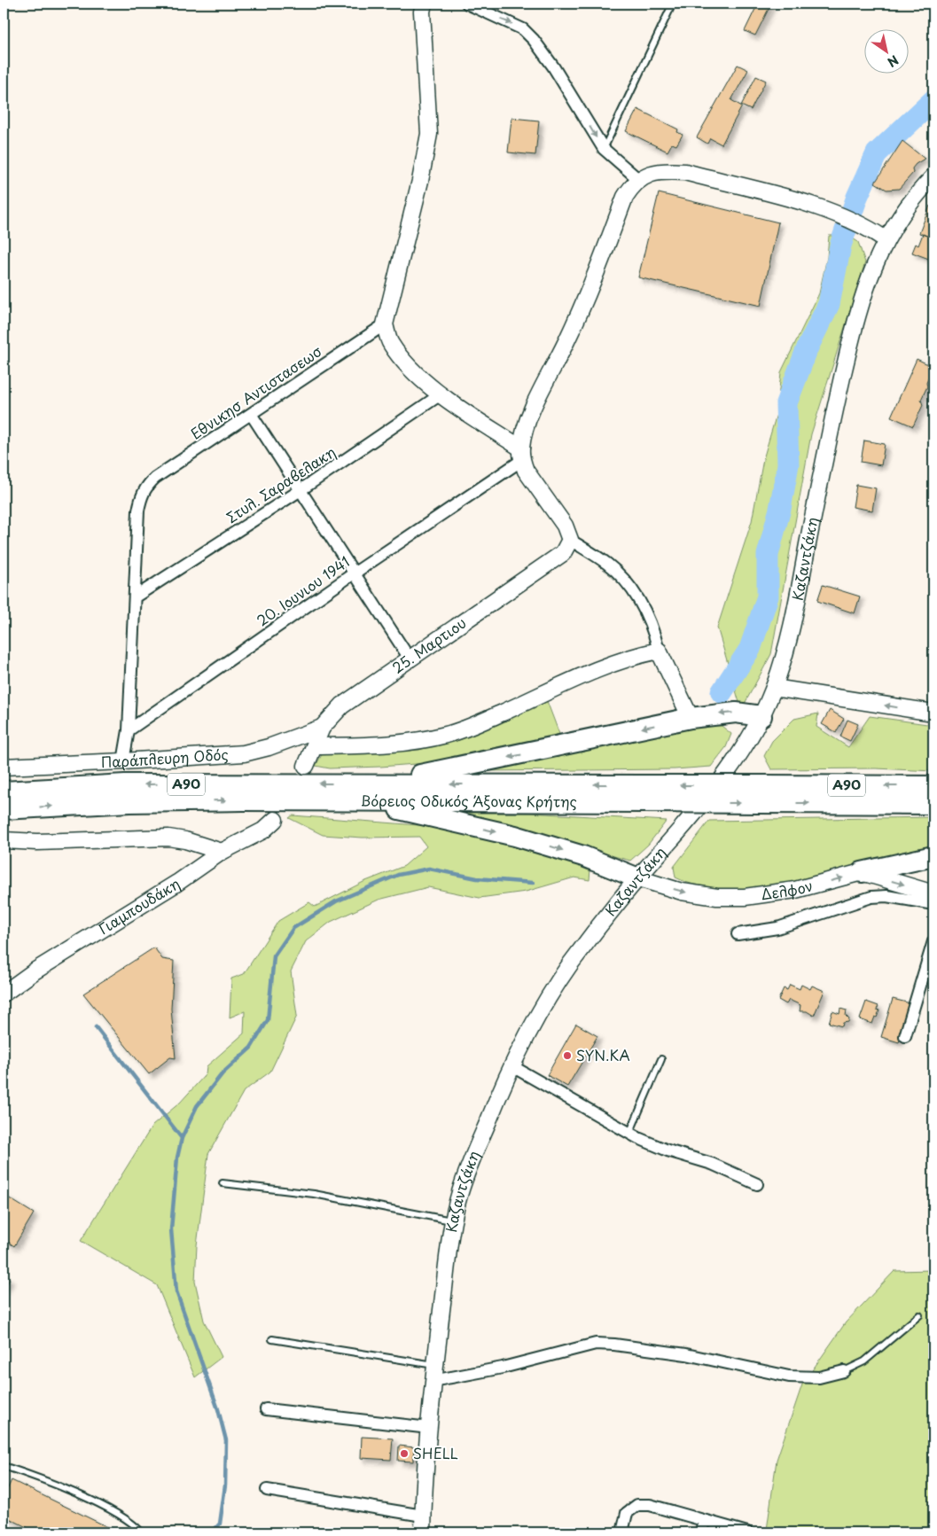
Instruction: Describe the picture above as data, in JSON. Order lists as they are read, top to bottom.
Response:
{
  "streets": {
    "highway": ["Α90", "Βόρειος Οδικός Άξονας Κρήτης"],
    "main road": [
      "Καζαντζάκη",
      "25. Μαρτιου",
      "Παράπλευρη Οδός",
      "Δελφον",
      "Γιαμπουδάκη"
    ],
    "street": ["Εθνικησ Αντιστασεωσ", "Στυλ. Σαραβελακη", "20. Ιουνιου 1941"]
  },
  "crossings": [
    ["Εθνικησ Αντιστασεωσ", "Στυλ. Σαραβελακη"],
    ["Καζαντζάκη", "Δελφον"],
    ["25. Μαρτιου", "Παράπλευρη Οδός"]
  ],
  "one_way": ["Δελφον"],
  "places": ["SYN.KA", "SHELL"],
  "north": "bottom right"
}
